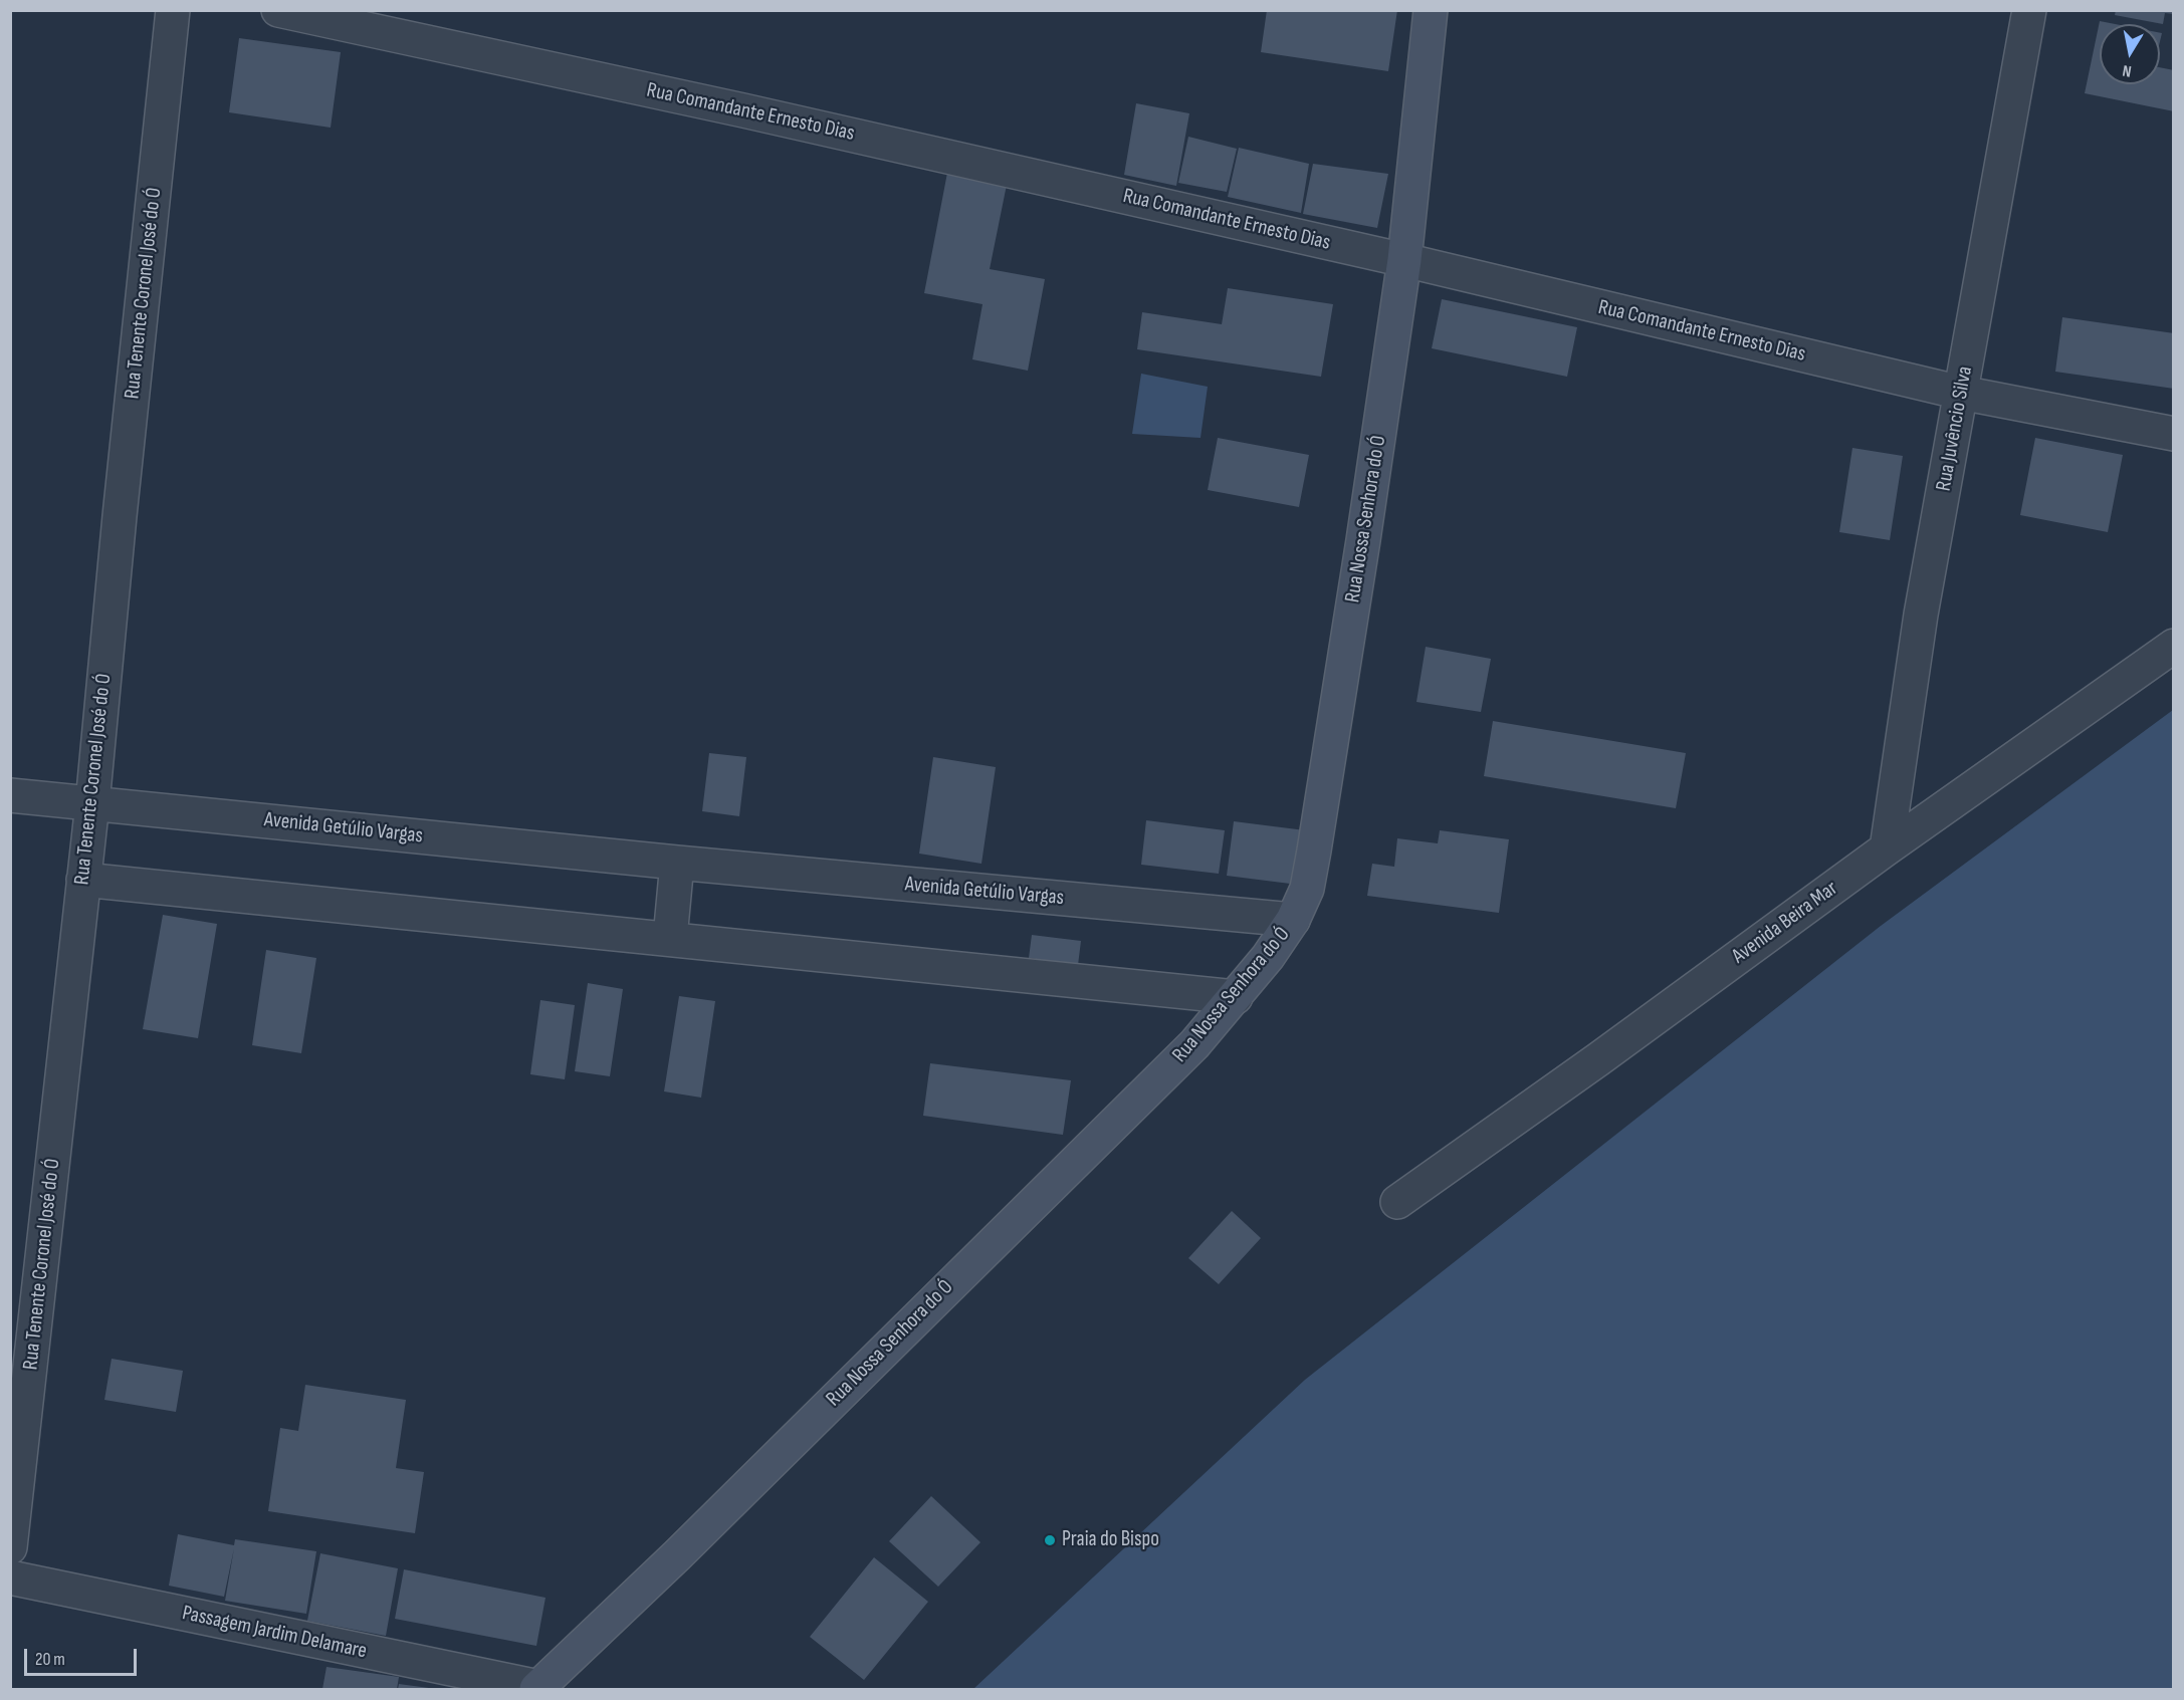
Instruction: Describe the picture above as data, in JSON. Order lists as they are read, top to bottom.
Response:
{
  "streets": {
    "main road": ["Rua Nossa Senhora do Ó"],
    "street": [
      "Rua Comandante Ernesto Dias",
      "Rua Tenente Coronel José do Ó",
      "Rua Juvêncio Silva",
      "Avenida Getúlio Vargas",
      "Avenida Beira Mar",
      "Passagem Jardim Delamare"
    ]
  },
  "crossings": [
    ["Rua Comandante Ernesto Dias", "Rua Juvêncio Silva"],
    ["Rua Comandante Ernesto Dias", "Rua Nossa Senhora do Ó"],
    ["Rua Tenente Coronel José do Ó", "Avenida Getúlio Vargas"],
    ["Rua Juvêncio Silva", "Avenida Beira Mar"],
    ["Rua Nossa Senhora do Ó", "Avenida Getúlio Vargas"],
    ["Rua Nossa Senhora do Ó", "Passagem Jardim Delamare"]
  ],
  "places": ["Praia do Bispo"],
  "scale_bar": "20 m",
  "north": "bottom"
}
